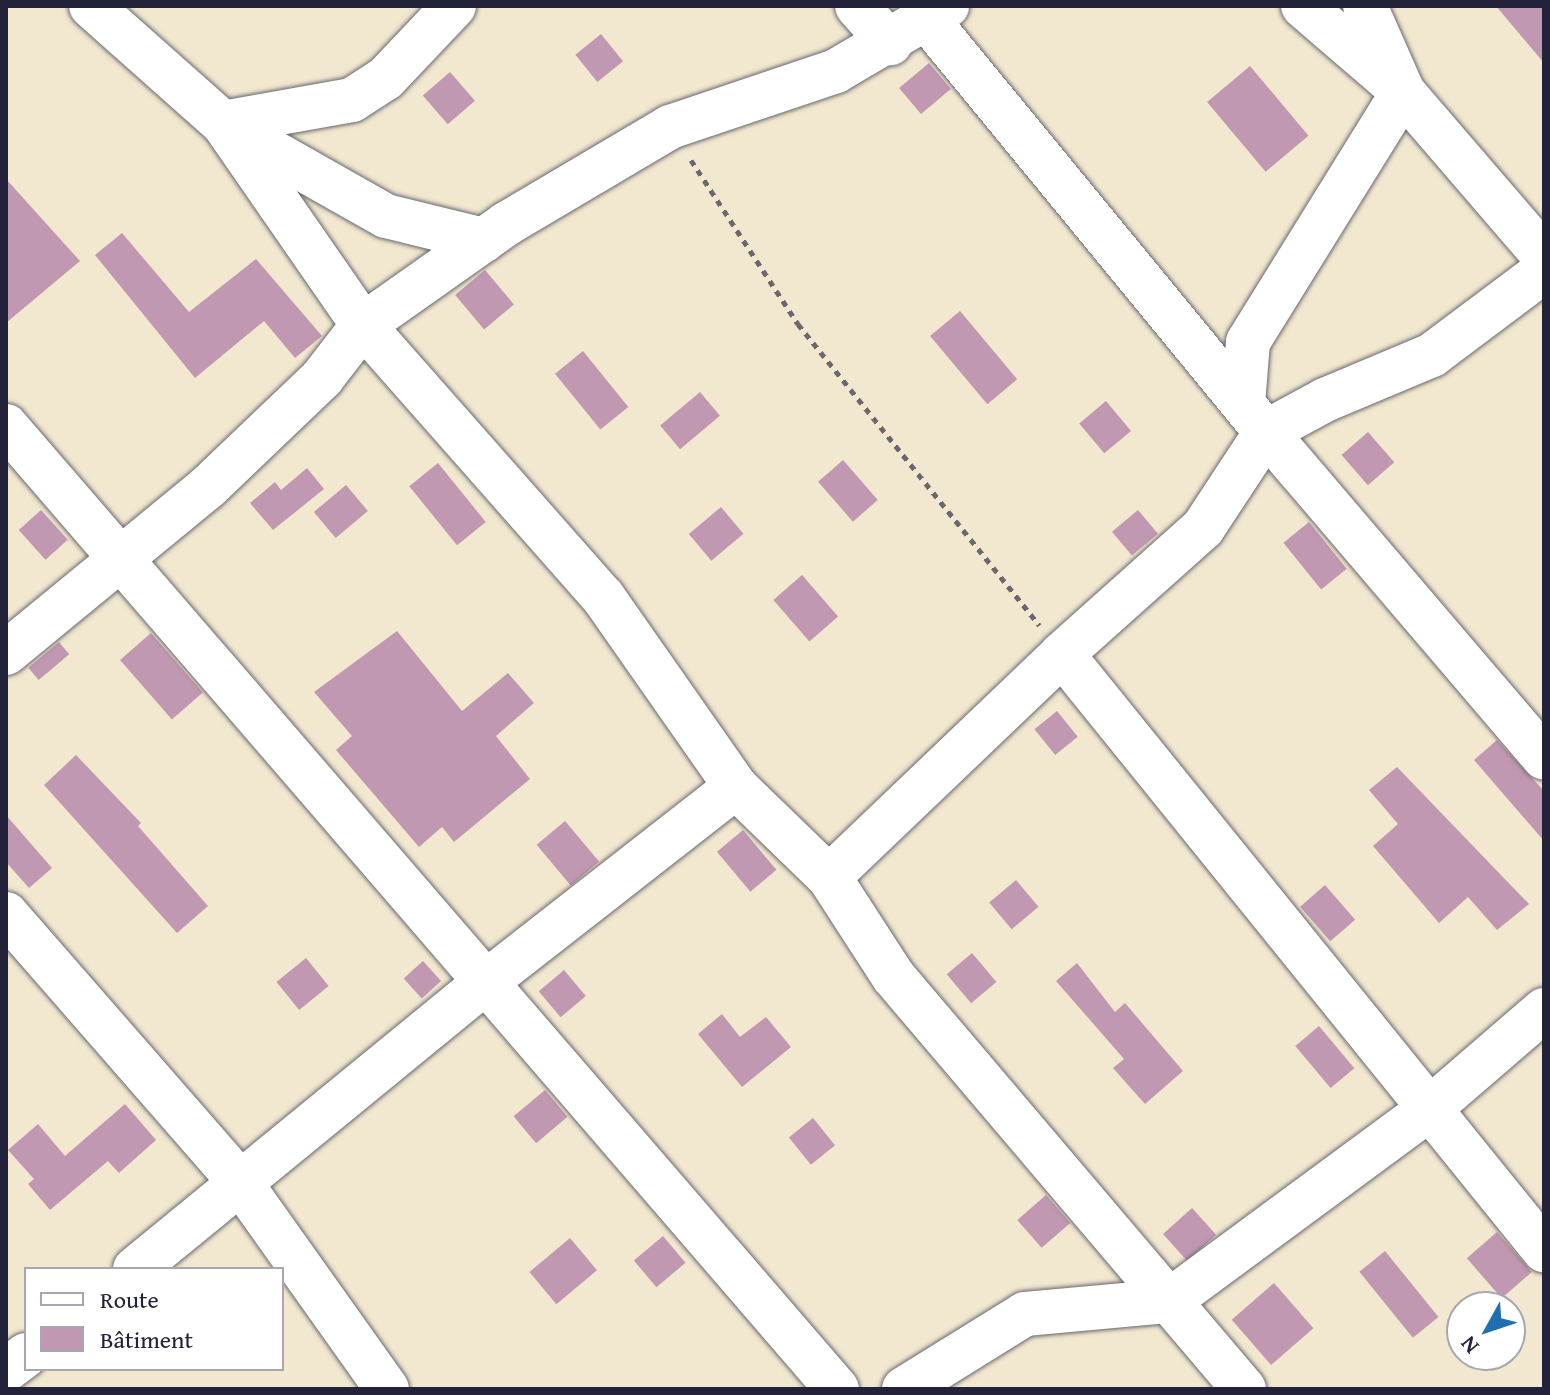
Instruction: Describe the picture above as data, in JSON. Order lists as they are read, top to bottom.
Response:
{
  "legend": ["Route", "Bâtiment"],
  "north": "bottom left"
}
